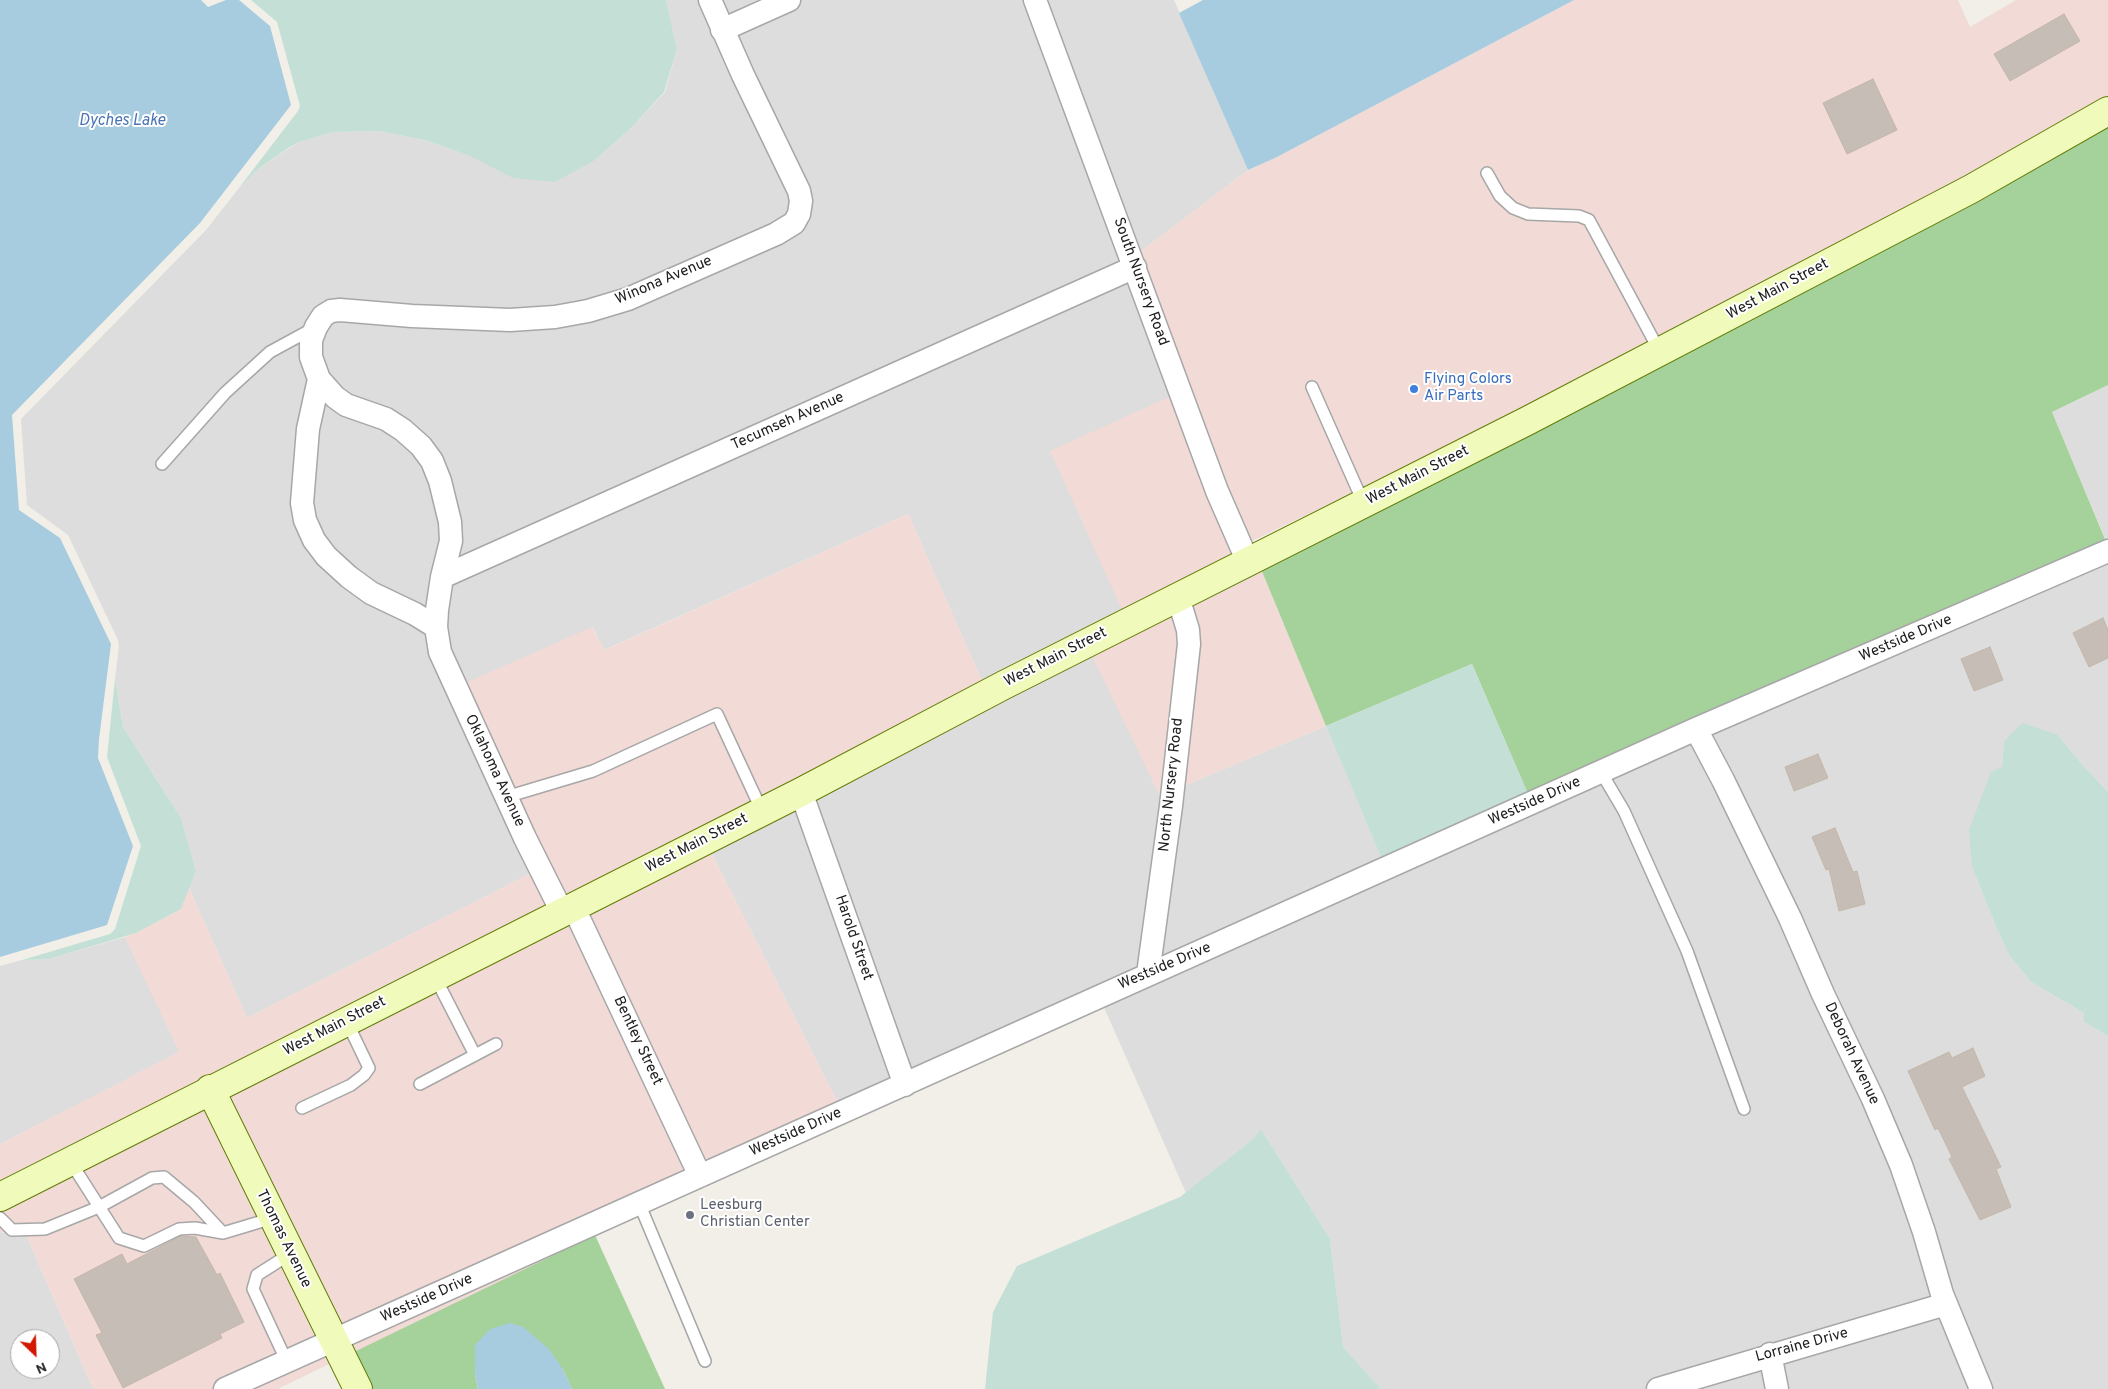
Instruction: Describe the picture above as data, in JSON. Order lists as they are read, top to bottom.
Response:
{
  "streets": {
    "main road": ["West Main Street", "Thomas Avenue"],
    "street": [
      "Winona Avenue",
      "South Nursery Road",
      "Tecumseh Avenue",
      "Westside Drive",
      "Oklahoma Avenue",
      "North Nursery Road",
      "Harold Street",
      "Bentley Street",
      "Deborah Avenue",
      "Lorraine Drive"
    ]
  },
  "crossings": [
    ["South Nursery Road", "West Main Street"],
    ["South Nursery Road", "Tecumseh Avenue"],
    ["West Main Street", "Oklahoma Avenue"],
    ["West Main Street", "North Nursery Road"],
    ["West Main Street", "Harold Street"],
    ["West Main Street", "Bentley Street"],
    ["West Main Street", "Thomas Avenue"],
    ["Tecumseh Avenue", "Oklahoma Avenue"],
    ["Westside Drive", "North Nursery Road"],
    ["Westside Drive", "Harold Street"],
    ["Westside Drive", "Bentley Street"],
    ["Westside Drive", "Deborah Avenue"],
    ["Westside Drive", "Thomas Avenue"],
    ["Oklahoma Avenue", "Bentley Street"],
    ["Deborah Avenue", "Lorraine Drive"]
  ],
  "water": ["Dyches Lake"],
  "places": ["Flying Colors Air Parts", "Leesburg Christian Center"],
  "north": "bottom right"
}
